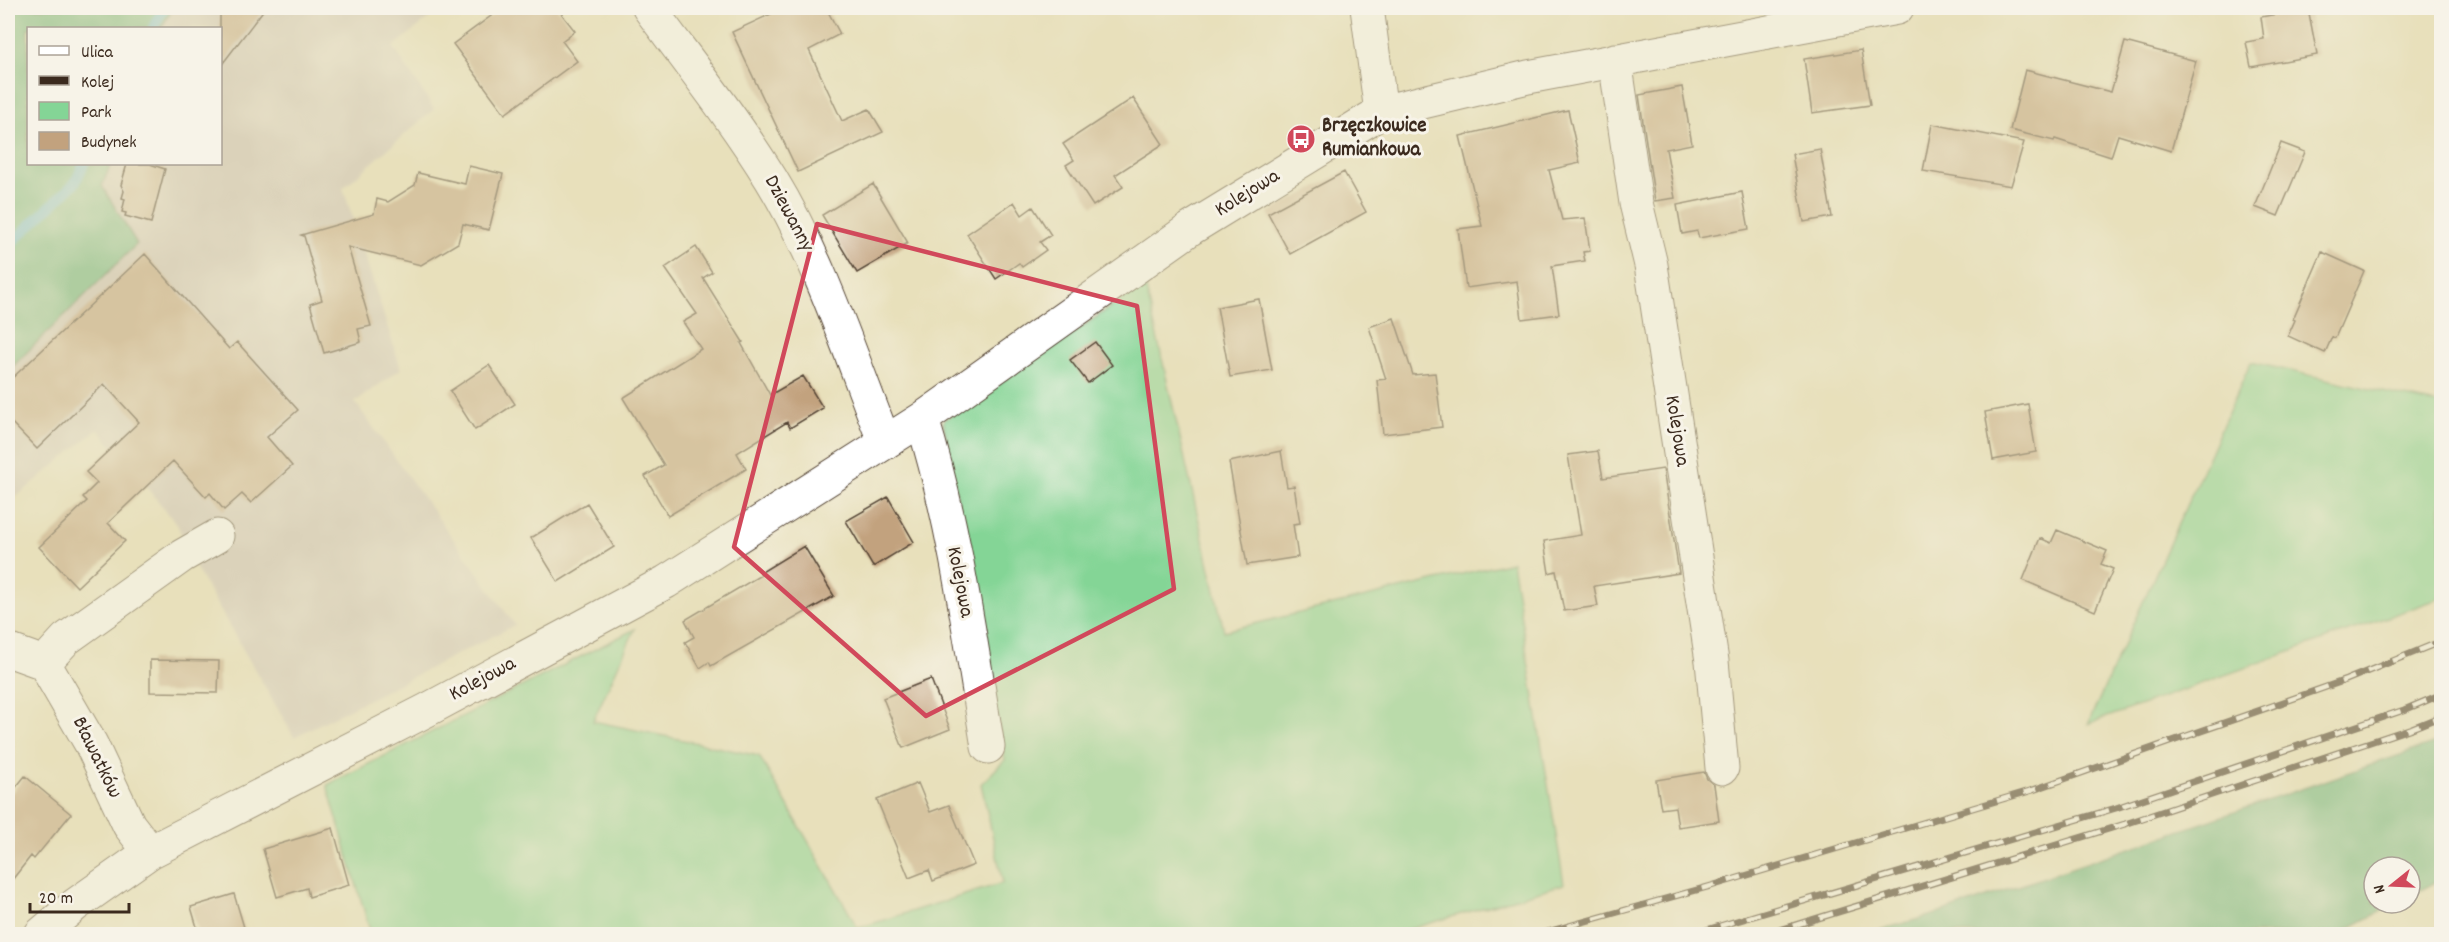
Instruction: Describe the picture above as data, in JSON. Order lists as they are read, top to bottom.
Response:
{
  "streets": {
    "street": ["Kolejowa", "Dziewanny", "Bławatków"]
  },
  "crossings": [
    ["Kolejowa", "Dziewanny"],
    ["Kolejowa", "Bławatków"]
  ],
  "places": {
    "bus stop": ["Brzęczkowice Rumiankowa"]
  },
  "legend": [
    "Ulica",
    "Kolej",
    "Park",
    "Budynek"
  ],
  "scale_bar": "20 m",
  "north": "left"
}
